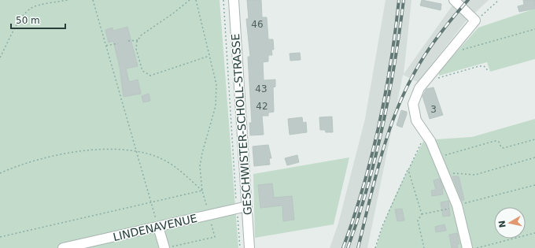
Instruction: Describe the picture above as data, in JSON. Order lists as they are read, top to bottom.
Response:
{
  "streets": {
    "street": ["GESCHWISTER-SCHOLL-STRASSE", "LINDENAVENUE"]
  },
  "crossings": [
    ["GESCHWISTER-SCHOLL-STRASSE", "LINDENAVENUE"]
  ],
  "house_numbers": [
    "46",
    "43",
    "42",
    "3"
  ],
  "scale_bar": "50 m",
  "north": "left"
}
